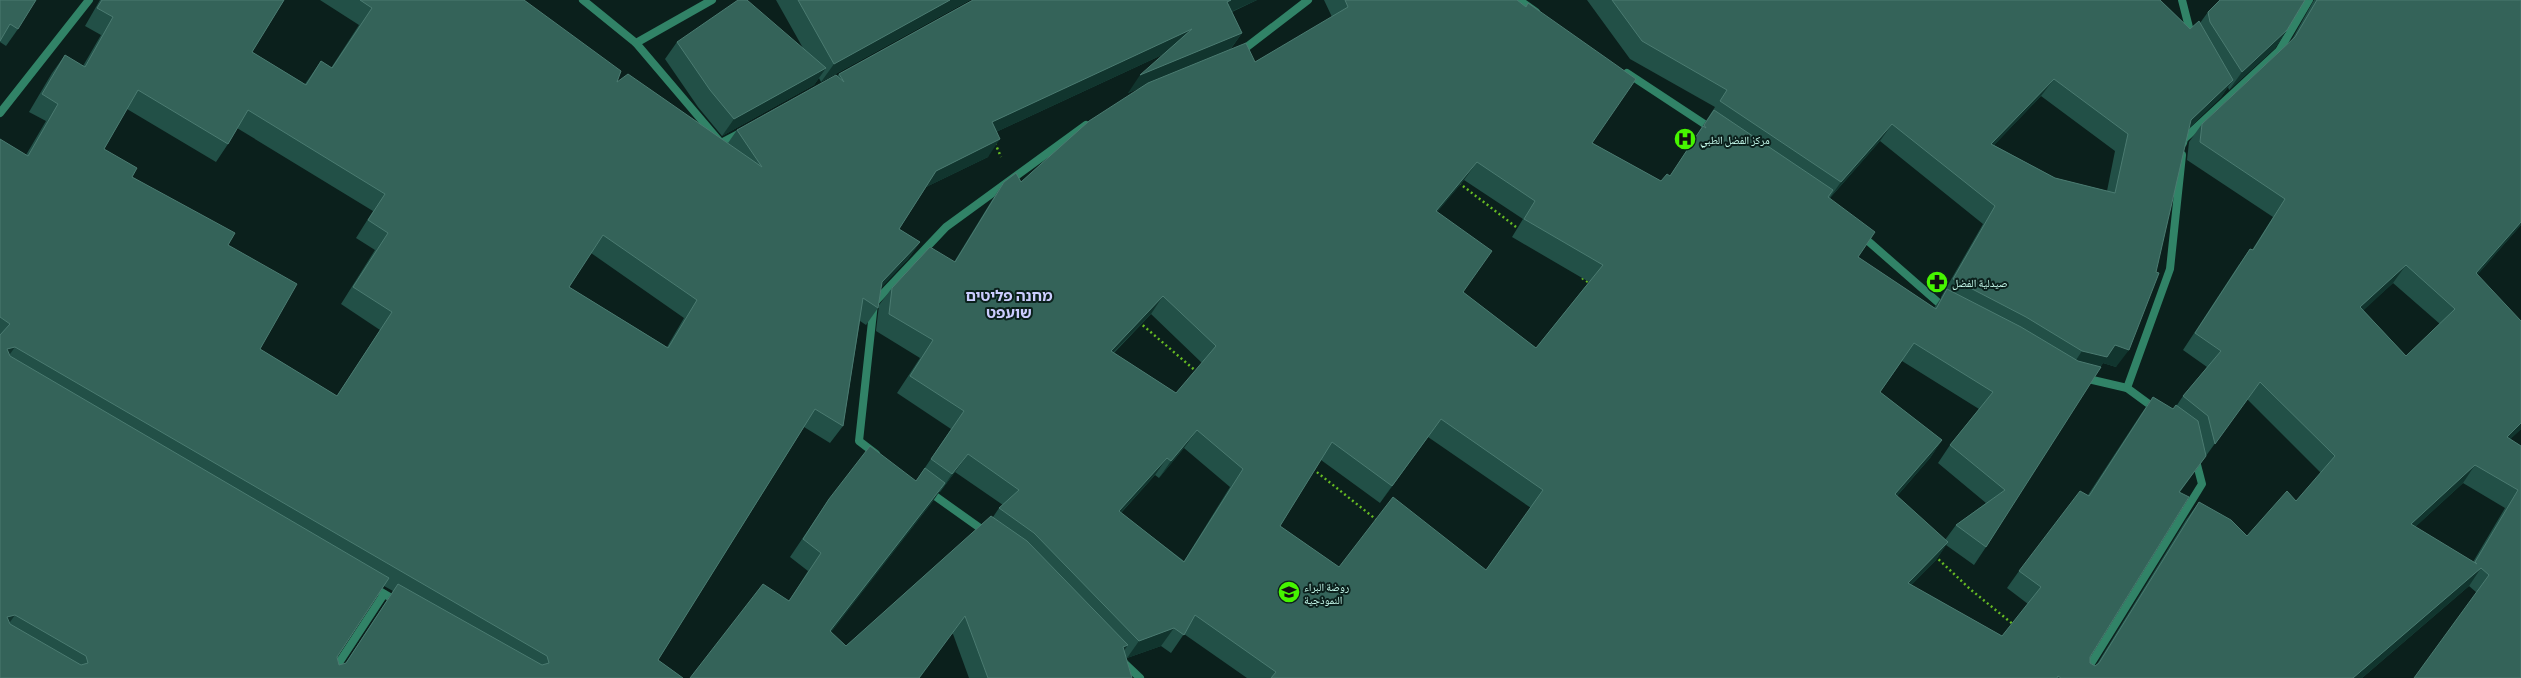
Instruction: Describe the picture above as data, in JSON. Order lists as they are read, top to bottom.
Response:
{
  "districts": ["מחנה פליטים שועפט"],
  "places": {
    "hospital": ["مركز الفضل الطبي"],
    "pharmacy": ["صيدلية الفضل"],
    "school or university": ["روضة البراء النموذجية"]
  }
}
